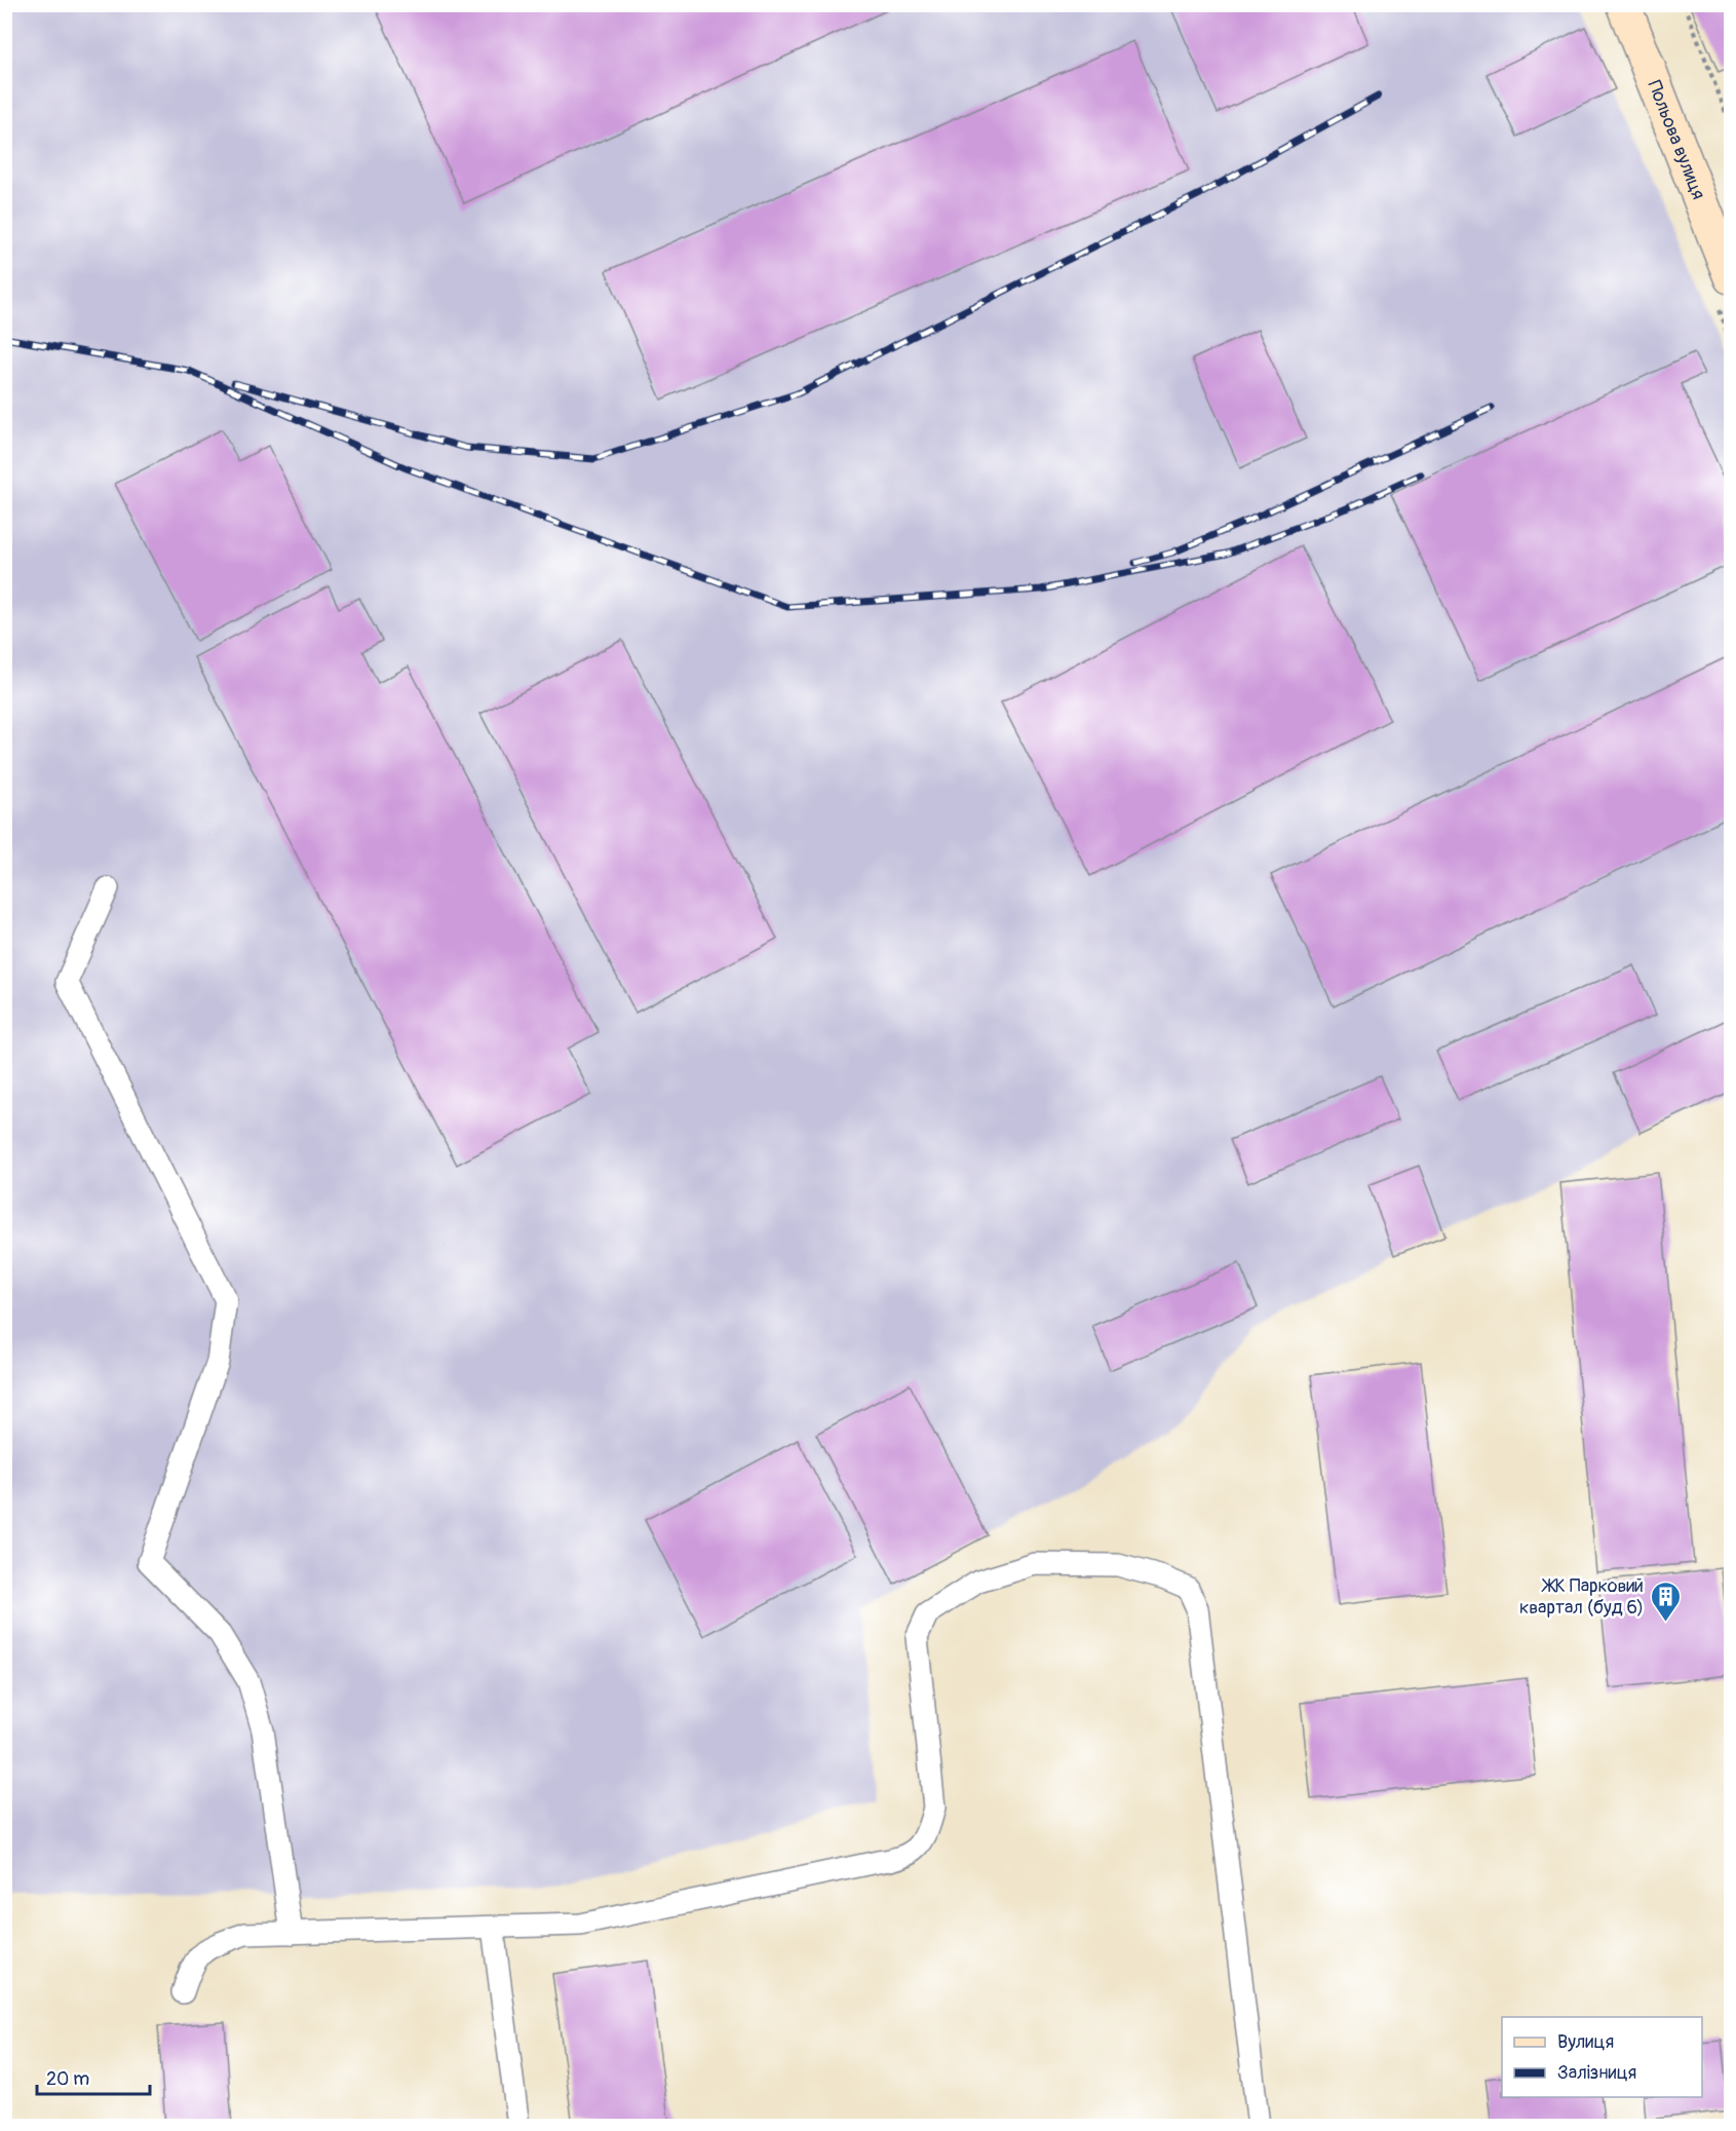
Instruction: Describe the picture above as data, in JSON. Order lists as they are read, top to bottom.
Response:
{
  "streets": {
    "main road": ["Польова вулиця"]
  },
  "places": {
    "building": ["ЖК Парковий квартал (буд 6)"]
  },
  "legend": ["Вулиця", "Залізниця"],
  "scale_bar": "20 m"
}
